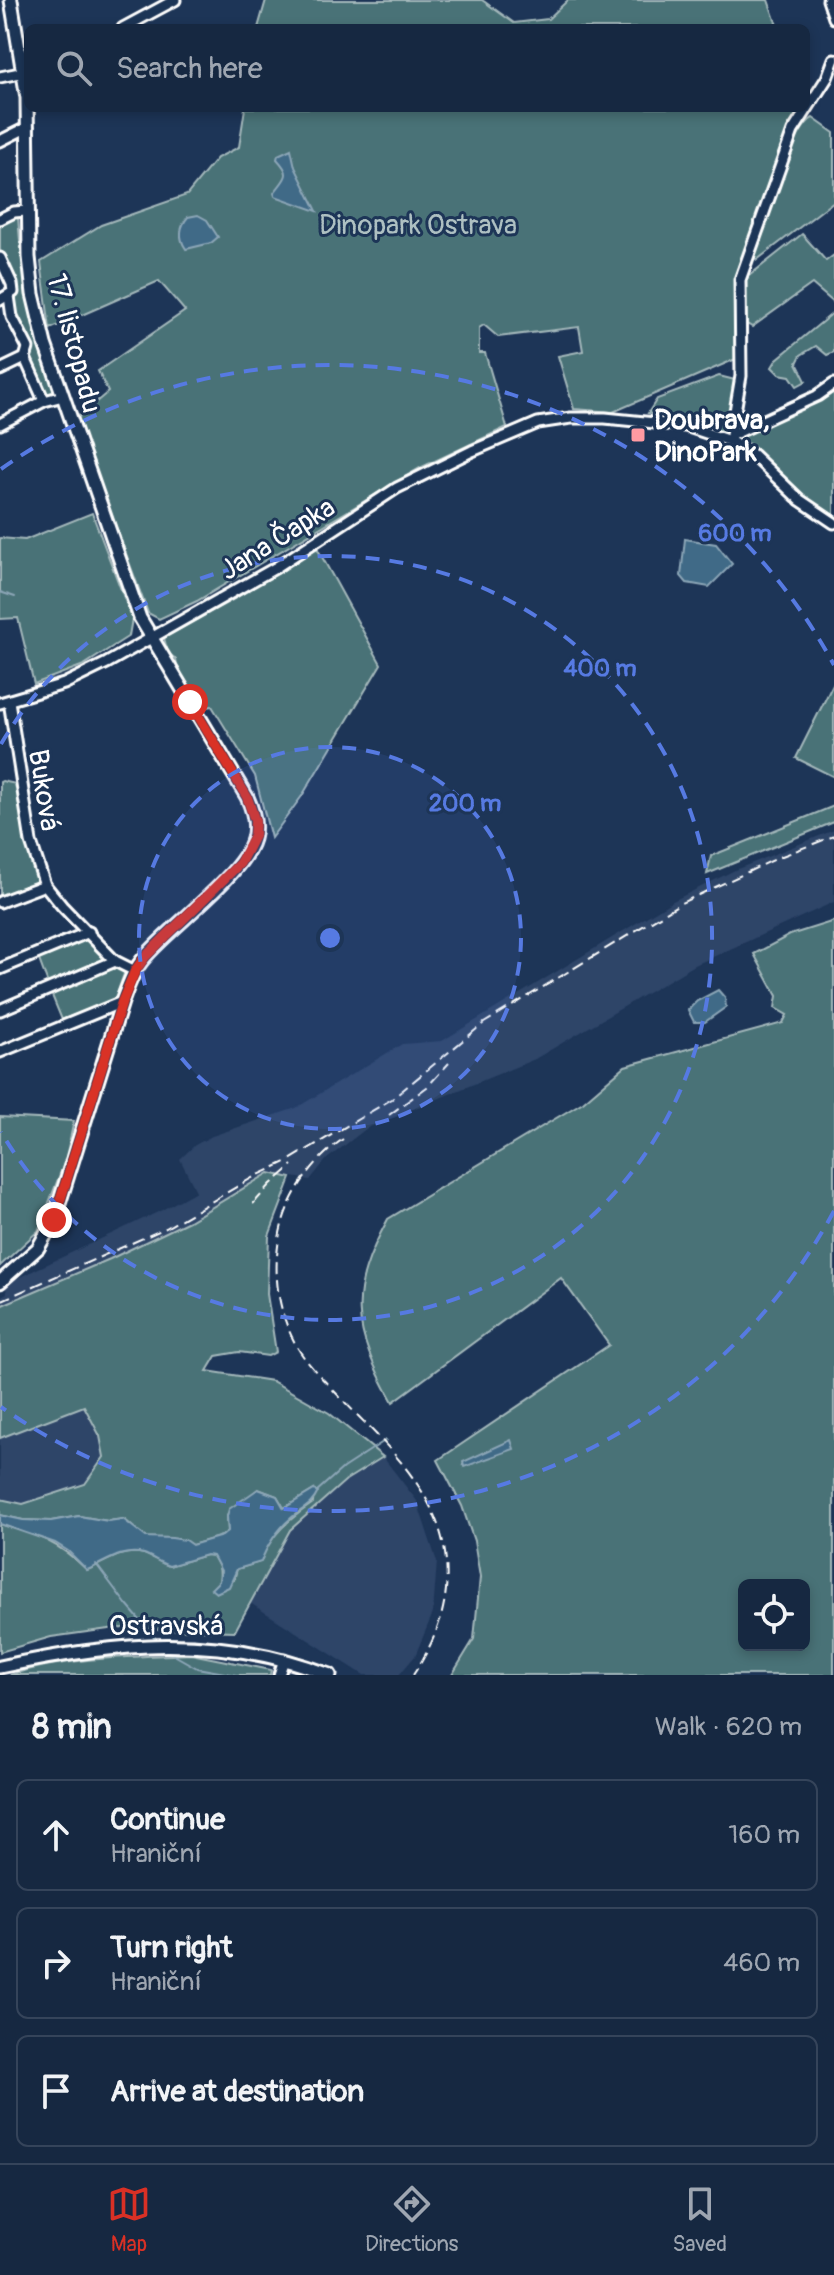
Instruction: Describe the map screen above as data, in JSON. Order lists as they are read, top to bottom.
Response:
{
  "streets": {
    "main road": ["17. listopadu", "Ostravská"],
    "street": ["Jana Čapka", "Buková"]
  },
  "crossings": [
    ["17. listopadu", "Jana Čapka"],
    ["17. listopadu", "Buková"],
    ["Jana Čapka", "Buková"]
  ],
  "parks": ["Dinopark Ostrava"],
  "places": {
    "transit": ["Doubrava, DinoPark"]
  },
  "page": {
    "search": "Search here",
    "heading": ["8 min", "Walk · 620 m"],
    "list": [
      ["Continue", "Hraniční", "160 m"],
      ["Turn right", "Hraniční", "460 m"],
      "Arrive at destination"
    ],
    "nav": ["Map", "Directions", "Saved"]
  },
  "rings": ["600 m", "400 m", "200 m"]
}
